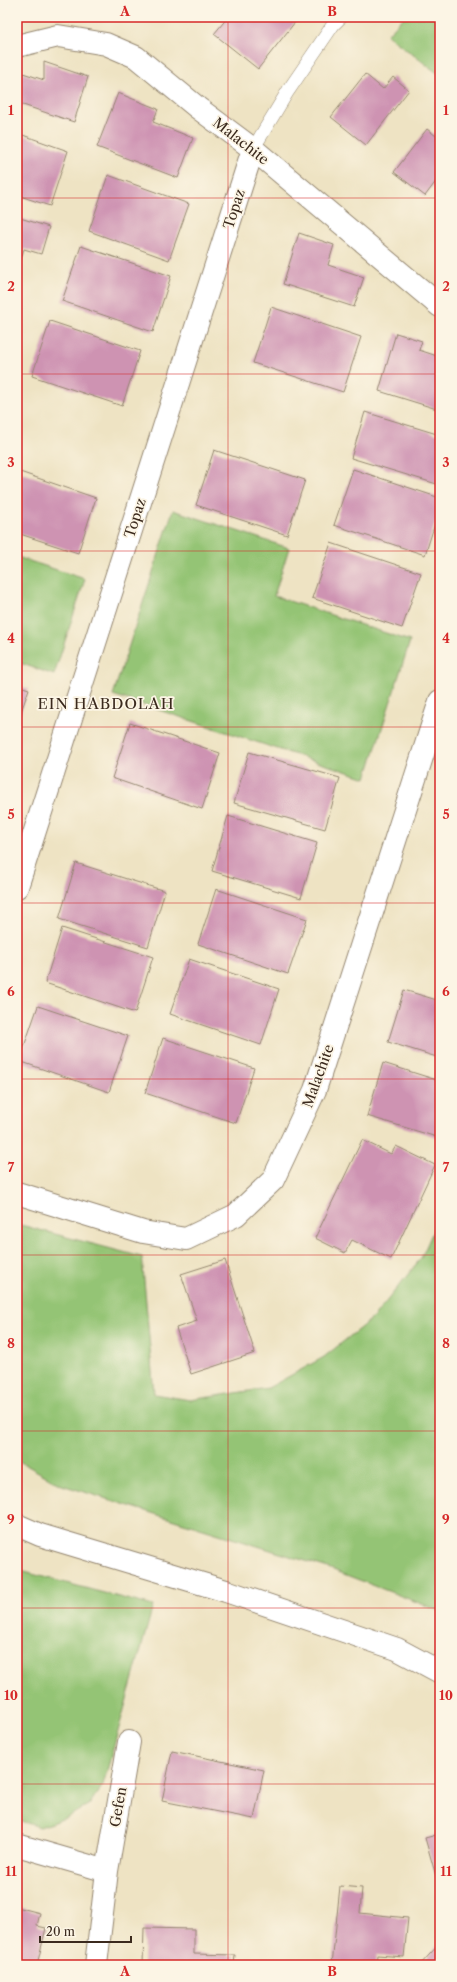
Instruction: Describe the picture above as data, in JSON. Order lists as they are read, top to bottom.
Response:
{
  "streets": {
    "street": ["Malachite", "Topaz", "Gefen"]
  },
  "crossings": [
    ["Malachite", "Topaz"]
  ],
  "districts": ["EIN HABDOLAH"],
  "scale_bar": "20 m",
  "grid": {
    "columns": ["A", "B"],
    "rows": [
      "1",
      "2",
      "3",
      "4",
      "5",
      "6",
      "7",
      "8",
      "9",
      "10",
      "11"
    ]
  }
}
